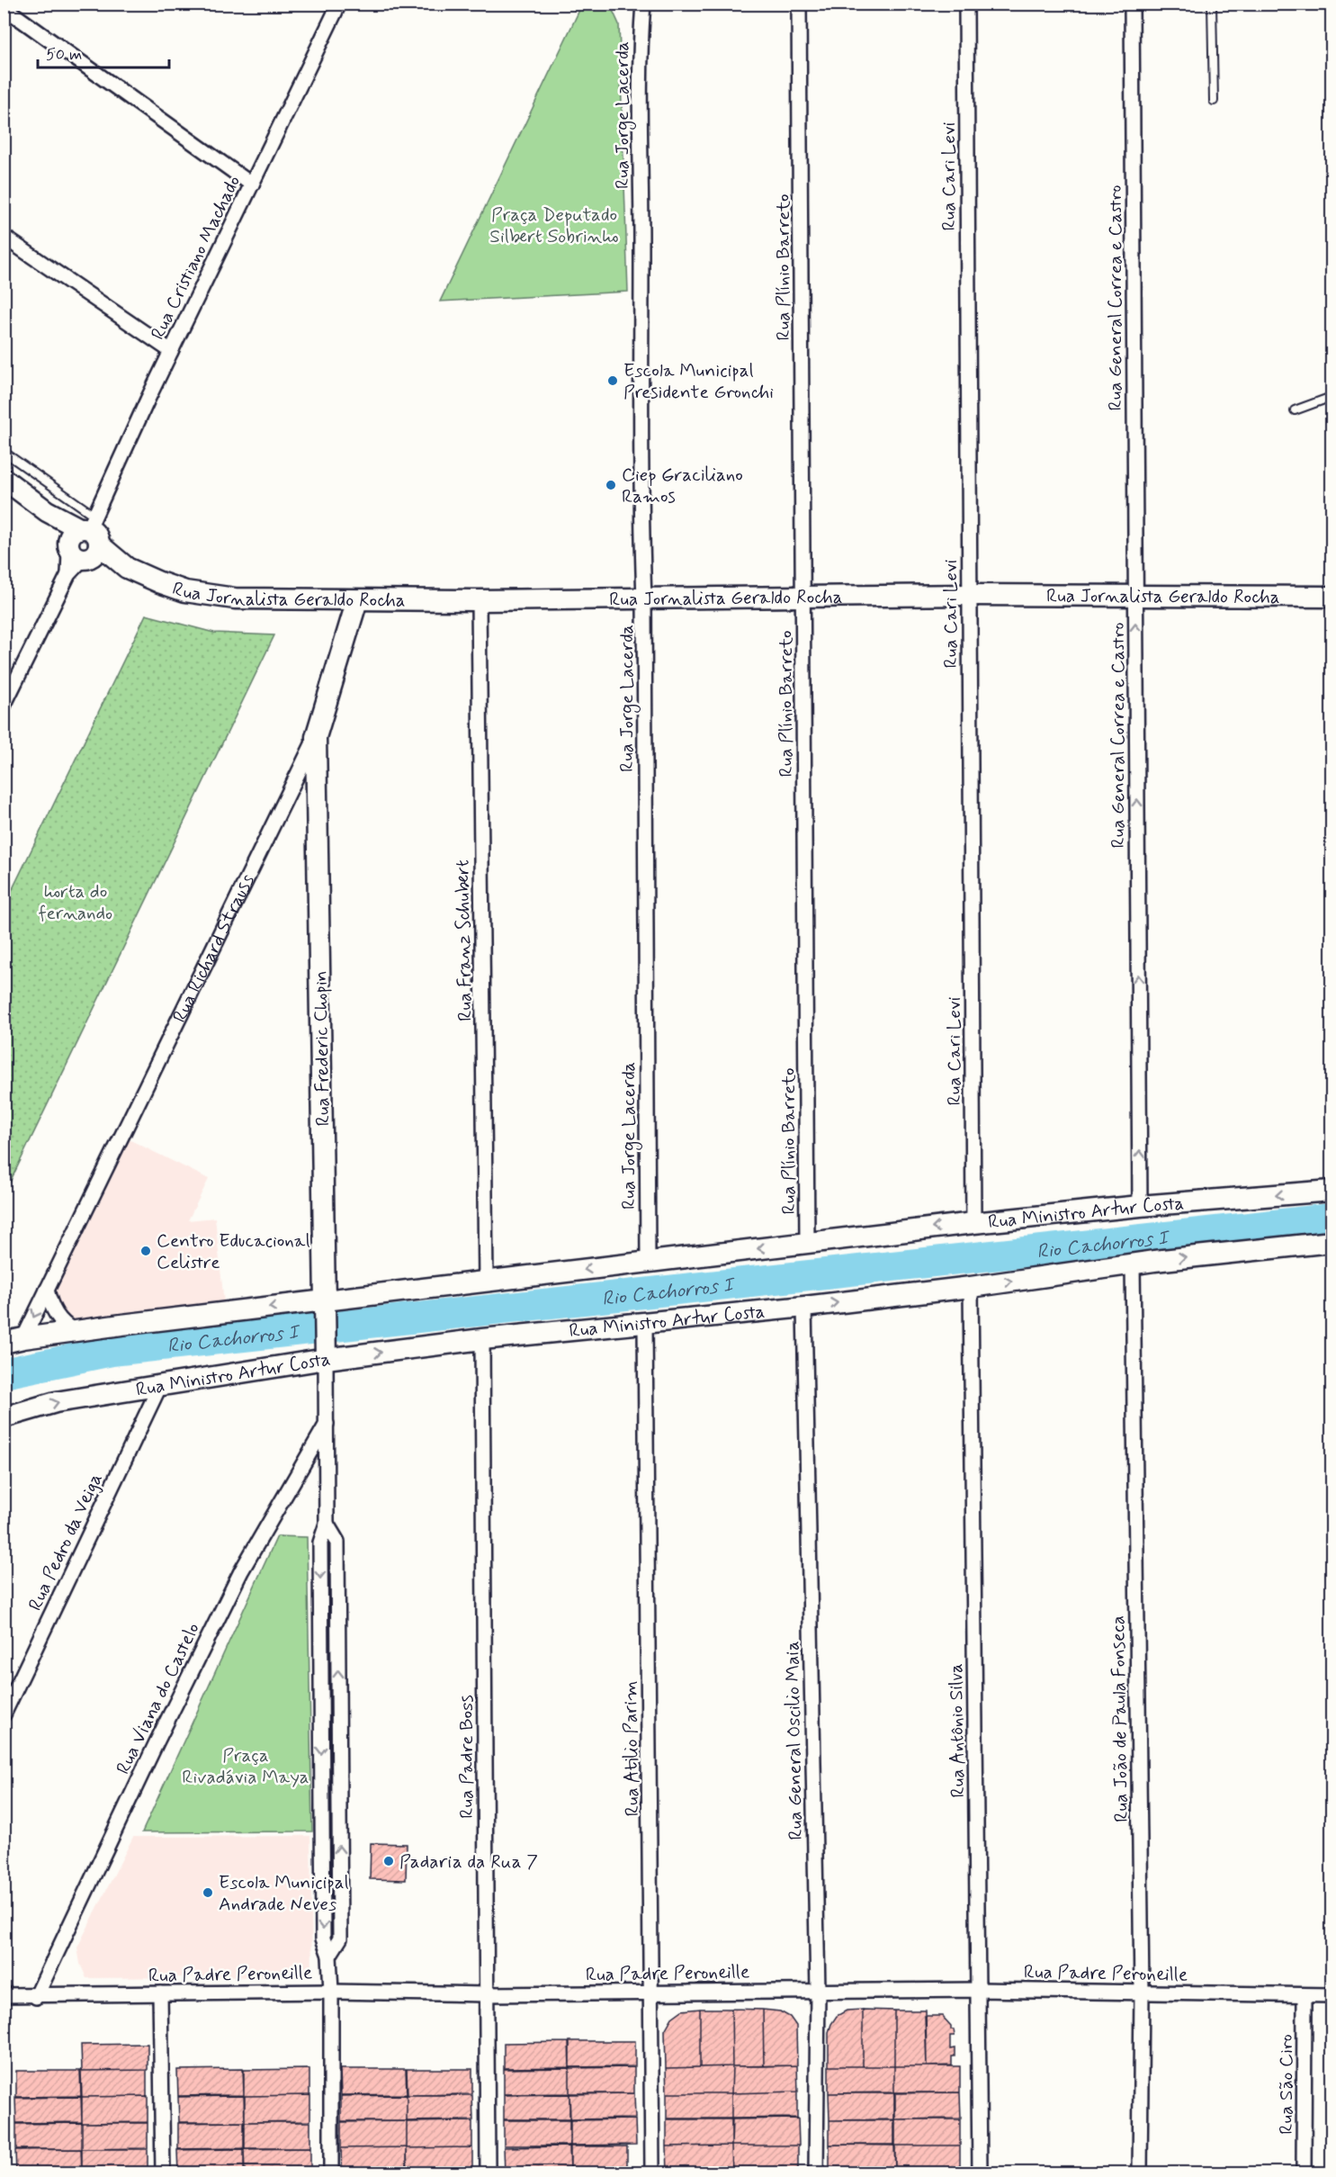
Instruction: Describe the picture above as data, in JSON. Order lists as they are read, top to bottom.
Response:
{
  "streets": {
    "street": [
      "Rua Jorge Lacerda",
      "Rua Cari Levi",
      "Rua Cristiano Machado",
      "Rua Plínio Barreto",
      "Rua General Correa e Castro",
      "Rua Jornalista Geraldo Rocha",
      "Rua Franz Schubert",
      "Rua Richard Strauss",
      "Rua Frederic Chopin",
      "Rua Ministro Artur Costa",
      "Rua Pedro da Veiga",
      "Rua Viana do Castelo",
      "Rua João de Paula Fonseca",
      "Rua Antônio Silva",
      "Rua General Oscilio Maia",
      "Rua Atilio Parim",
      "Rua Padre Boss",
      "Rua Padre Peroneille",
      "Rua São Ciro"
    ]
  },
  "crossings": [
    ["Rua Jorge Lacerda", "Rua Jornalista Geraldo Rocha"],
    ["Rua Jorge Lacerda", "Rua Ministro Artur Costa"],
    ["Rua Cari Levi", "Rua Jornalista Geraldo Rocha"],
    ["Rua Cari Levi", "Rua Ministro Artur Costa"],
    ["Rua Cristiano Machado", "Rua Jornalista Geraldo Rocha"],
    ["Rua Plínio Barreto", "Rua Jornalista Geraldo Rocha"],
    ["Rua Plínio Barreto", "Rua Ministro Artur Costa"],
    ["Rua General Correa e Castro", "Rua Jornalista Geraldo Rocha"],
    ["Rua General Correa e Castro", "Rua Ministro Artur Costa"],
    ["Rua Jornalista Geraldo Rocha", "Rua Franz Schubert"],
    ["Rua Jornalista Geraldo Rocha", "Rua Richard Strauss"],
    ["Rua Franz Schubert", "Rua Ministro Artur Costa"],
    ["Rua Richard Strauss", "Rua Frederic Chopin"],
    ["Rua Richard Strauss", "Rua Ministro Artur Costa"],
    ["Rua Frederic Chopin", "Rua Ministro Artur Costa"],
    ["Rua Ministro Artur Costa", "Rua Pedro da Veiga"],
    ["Rua Ministro Artur Costa", "Rua João de Paula Fonseca"],
    ["Rua Ministro Artur Costa", "Rua Antônio Silva"],
    ["Rua Ministro Artur Costa", "Rua General Oscilio Maia"],
    ["Rua Ministro Artur Costa", "Rua Atilio Parim"],
    ["Rua Ministro Artur Costa", "Rua Padre Boss"],
    ["Rua Viana do Castelo", "Rua Padre Peroneille"],
    ["Rua João de Paula Fonseca", "Rua Padre Peroneille"],
    ["Rua Antônio Silva", "Rua Padre Peroneille"],
    ["Rua General Oscilio Maia", "Rua Padre Peroneille"],
    ["Rua Atilio Parim", "Rua Padre Peroneille"],
    ["Rua Padre Boss", "Rua Padre Peroneille"],
    ["Rua Padre Peroneille", "Rua São Ciro"]
  ],
  "one_way": ["Rua General Correa e Castro"],
  "water": ["Rio Cachorros I"],
  "parks": ["Praça Deputado Silbert Sobrinho", "horta do fernando", "Praça Rivadávia Maya"],
  "places": [
    "Escola Municipal Presidente Gronchi",
    "Ciep Graciliano Ramos",
    "Centro Educacional Celistre",
    "Padaria da Rua 7",
    "Escola Municipal Andrade Neves"
  ],
  "scale_bar": "50 m"
}
